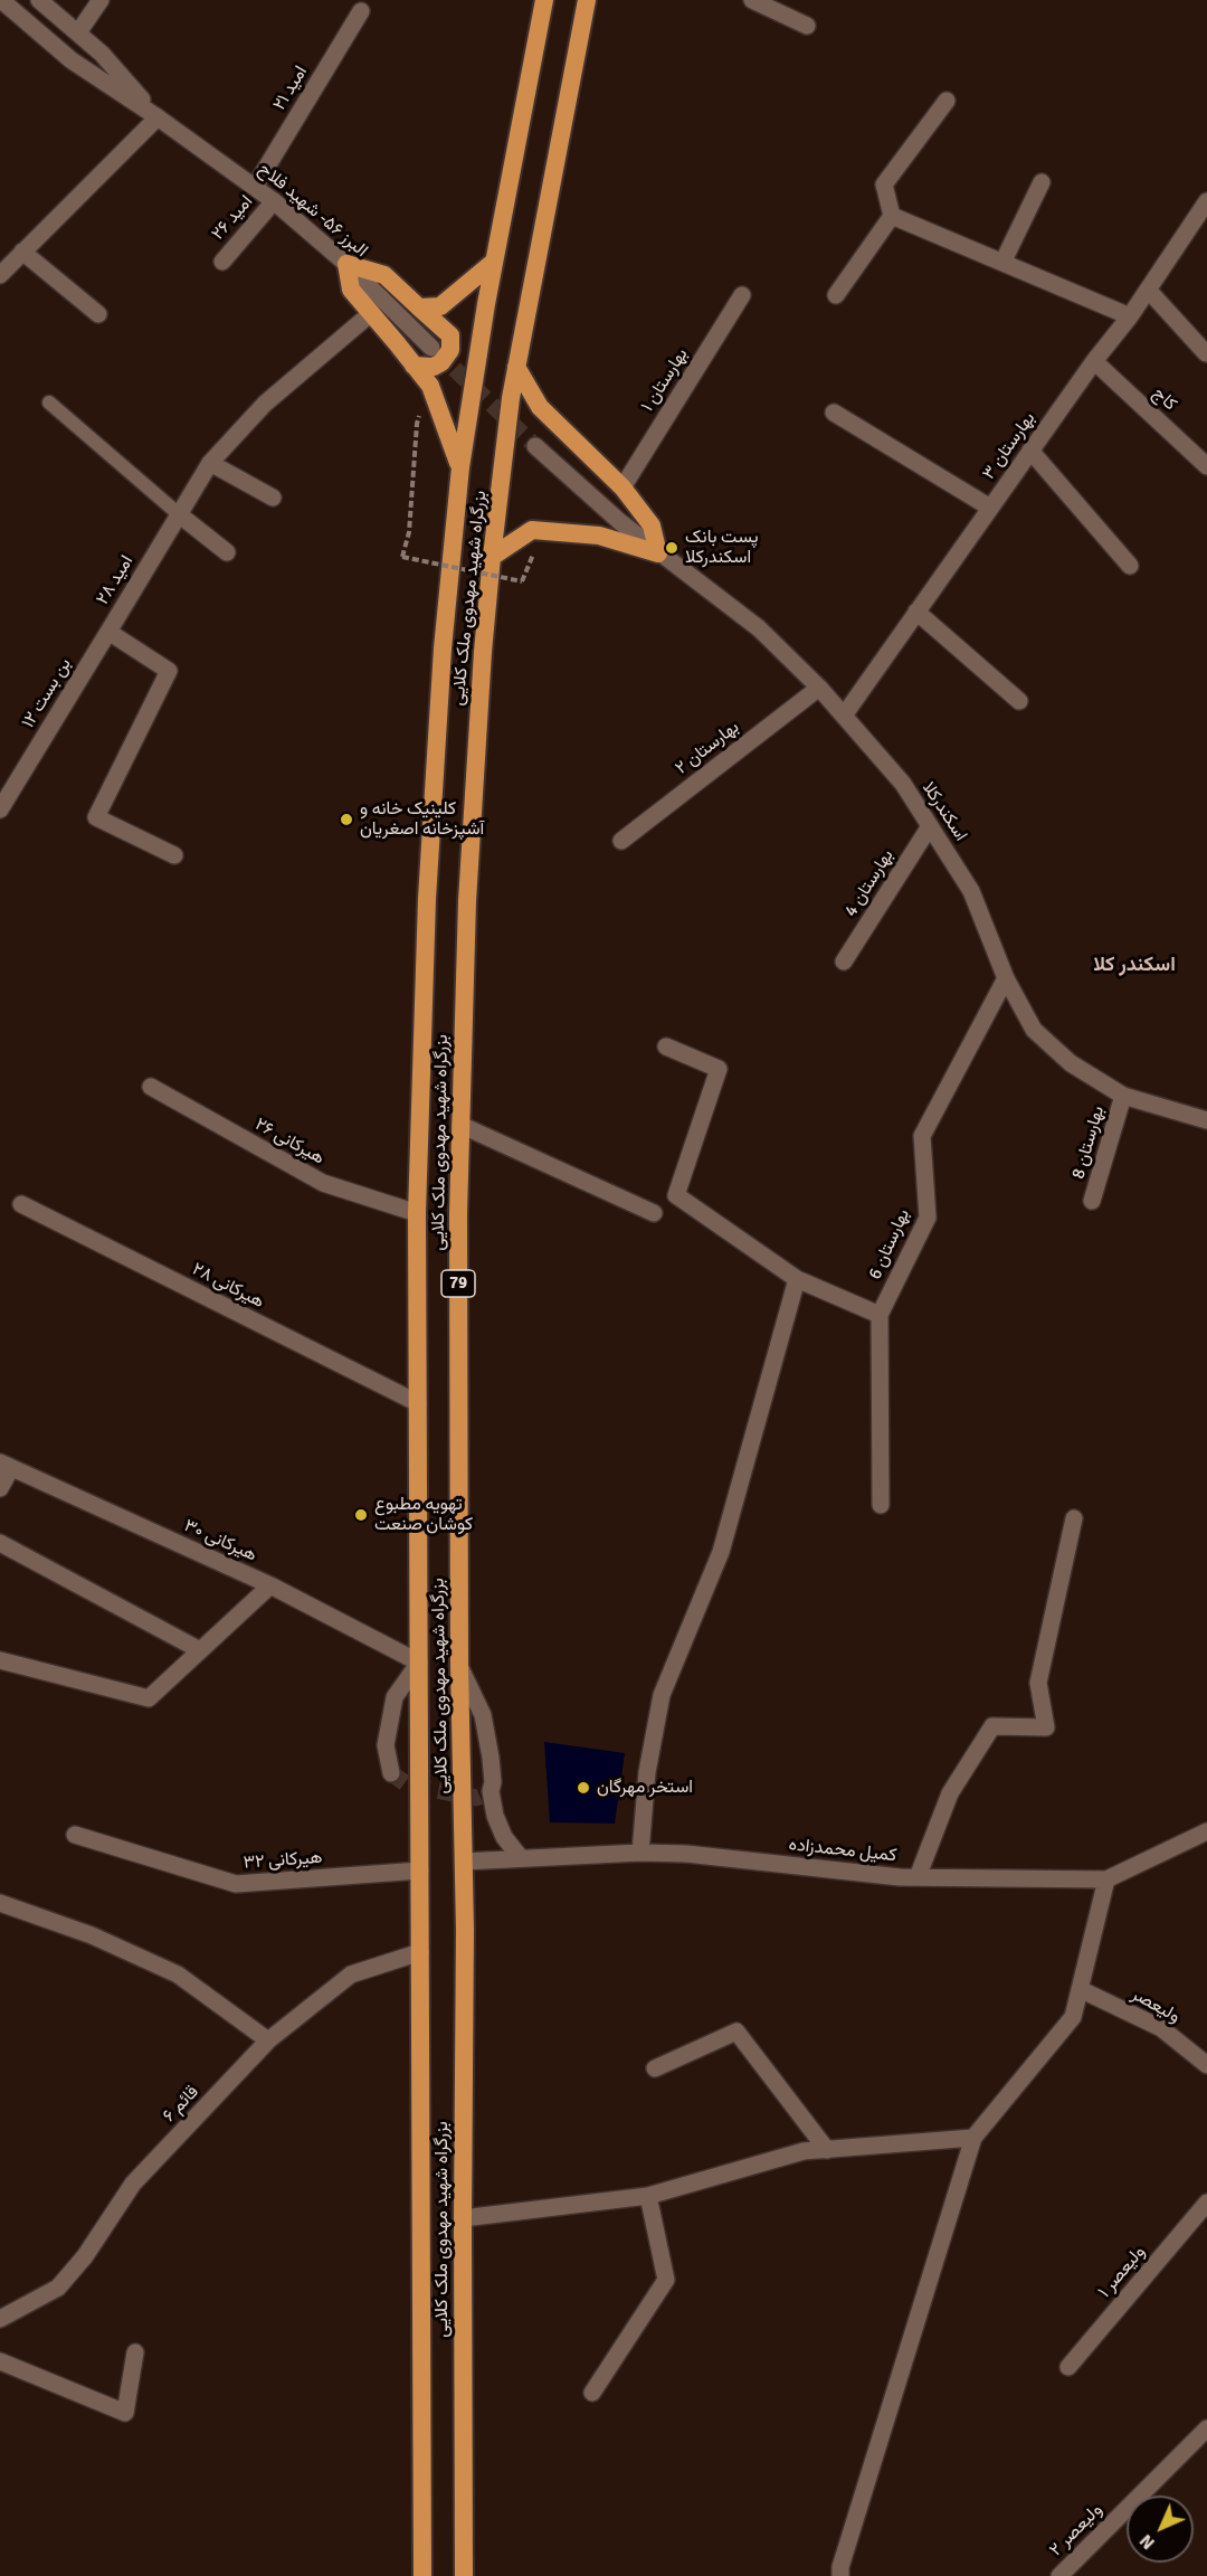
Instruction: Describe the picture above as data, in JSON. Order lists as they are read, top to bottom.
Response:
{
  "streets": {
    "highway": ["بزرگراه شهید مهدوی ملک کلایی", "79"],
    "street": [
      "امید ۲۱",
      "البرز ۵۶- شهید فلاح",
      "امید ۲۶",
      "بهارستان ۱",
      "کاج",
      "بهارستان ۳",
      "امید ۲۸",
      "بن بست ۱۲",
      "بهارستان ۲",
      "اسکندرکلا",
      "بهارستان 4",
      "هیرکانی ۲۶",
      "بهارستان 8",
      "بهارستان 6",
      "هیرکانی ۲۸",
      "هیرکانی ۳۰",
      "کمیل محمدزاده",
      "هیرکانی ۳۲",
      "ولیعصر",
      "قائم ۶",
      "ولیعصر ۱",
      "ولیعصر ۲"
    ]
  },
  "crossings": [
    ["امید ۲۱", "البرز ۵۶- شهید فلاح"],
    ["البرز ۵۶- شهید فلاح", "امید ۲۶"],
    ["کاج", "بهارستان ۳"],
    ["بهارستان ۳", "اسکندرکلا"],
    ["امید ۲۸", "بن بست ۱۲"],
    ["بزرگراه شهید مهدوی ملک کلایی", "هیرکانی ۲۶"],
    ["بزرگراه شهید مهدوی ملک کلایی", "هیرکانی ۲۸"],
    ["بزرگراه شهید مهدوی ملک کلایی", "هیرکانی ۳۰"],
    ["بزرگراه شهید مهدوی ملک کلایی", "کمیل محمدزاده"],
    ["بزرگراه شهید مهدوی ملک کلایی", "هیرکانی ۳۲"],
    ["بزرگراه شهید مهدوی ملک کلایی", "قائم ۶"],
    ["بهارستان ۲", "اسکندرکلا"],
    ["اسکندرکلا", "بهارستان 4"],
    ["اسکندرکلا", "بهارستان 8"],
    ["اسکندرکلا", "بهارستان 6"]
  ],
  "districts": ["اسکندر کلا"],
  "places": [
    "پست بانک اسکندرکلا",
    "کلینیک خانه و آشپزخانه اصغریان",
    "تهویه مطبوع کوشان صنعت",
    "استخر مهرگان"
  ],
  "north": "bottom left"
}
